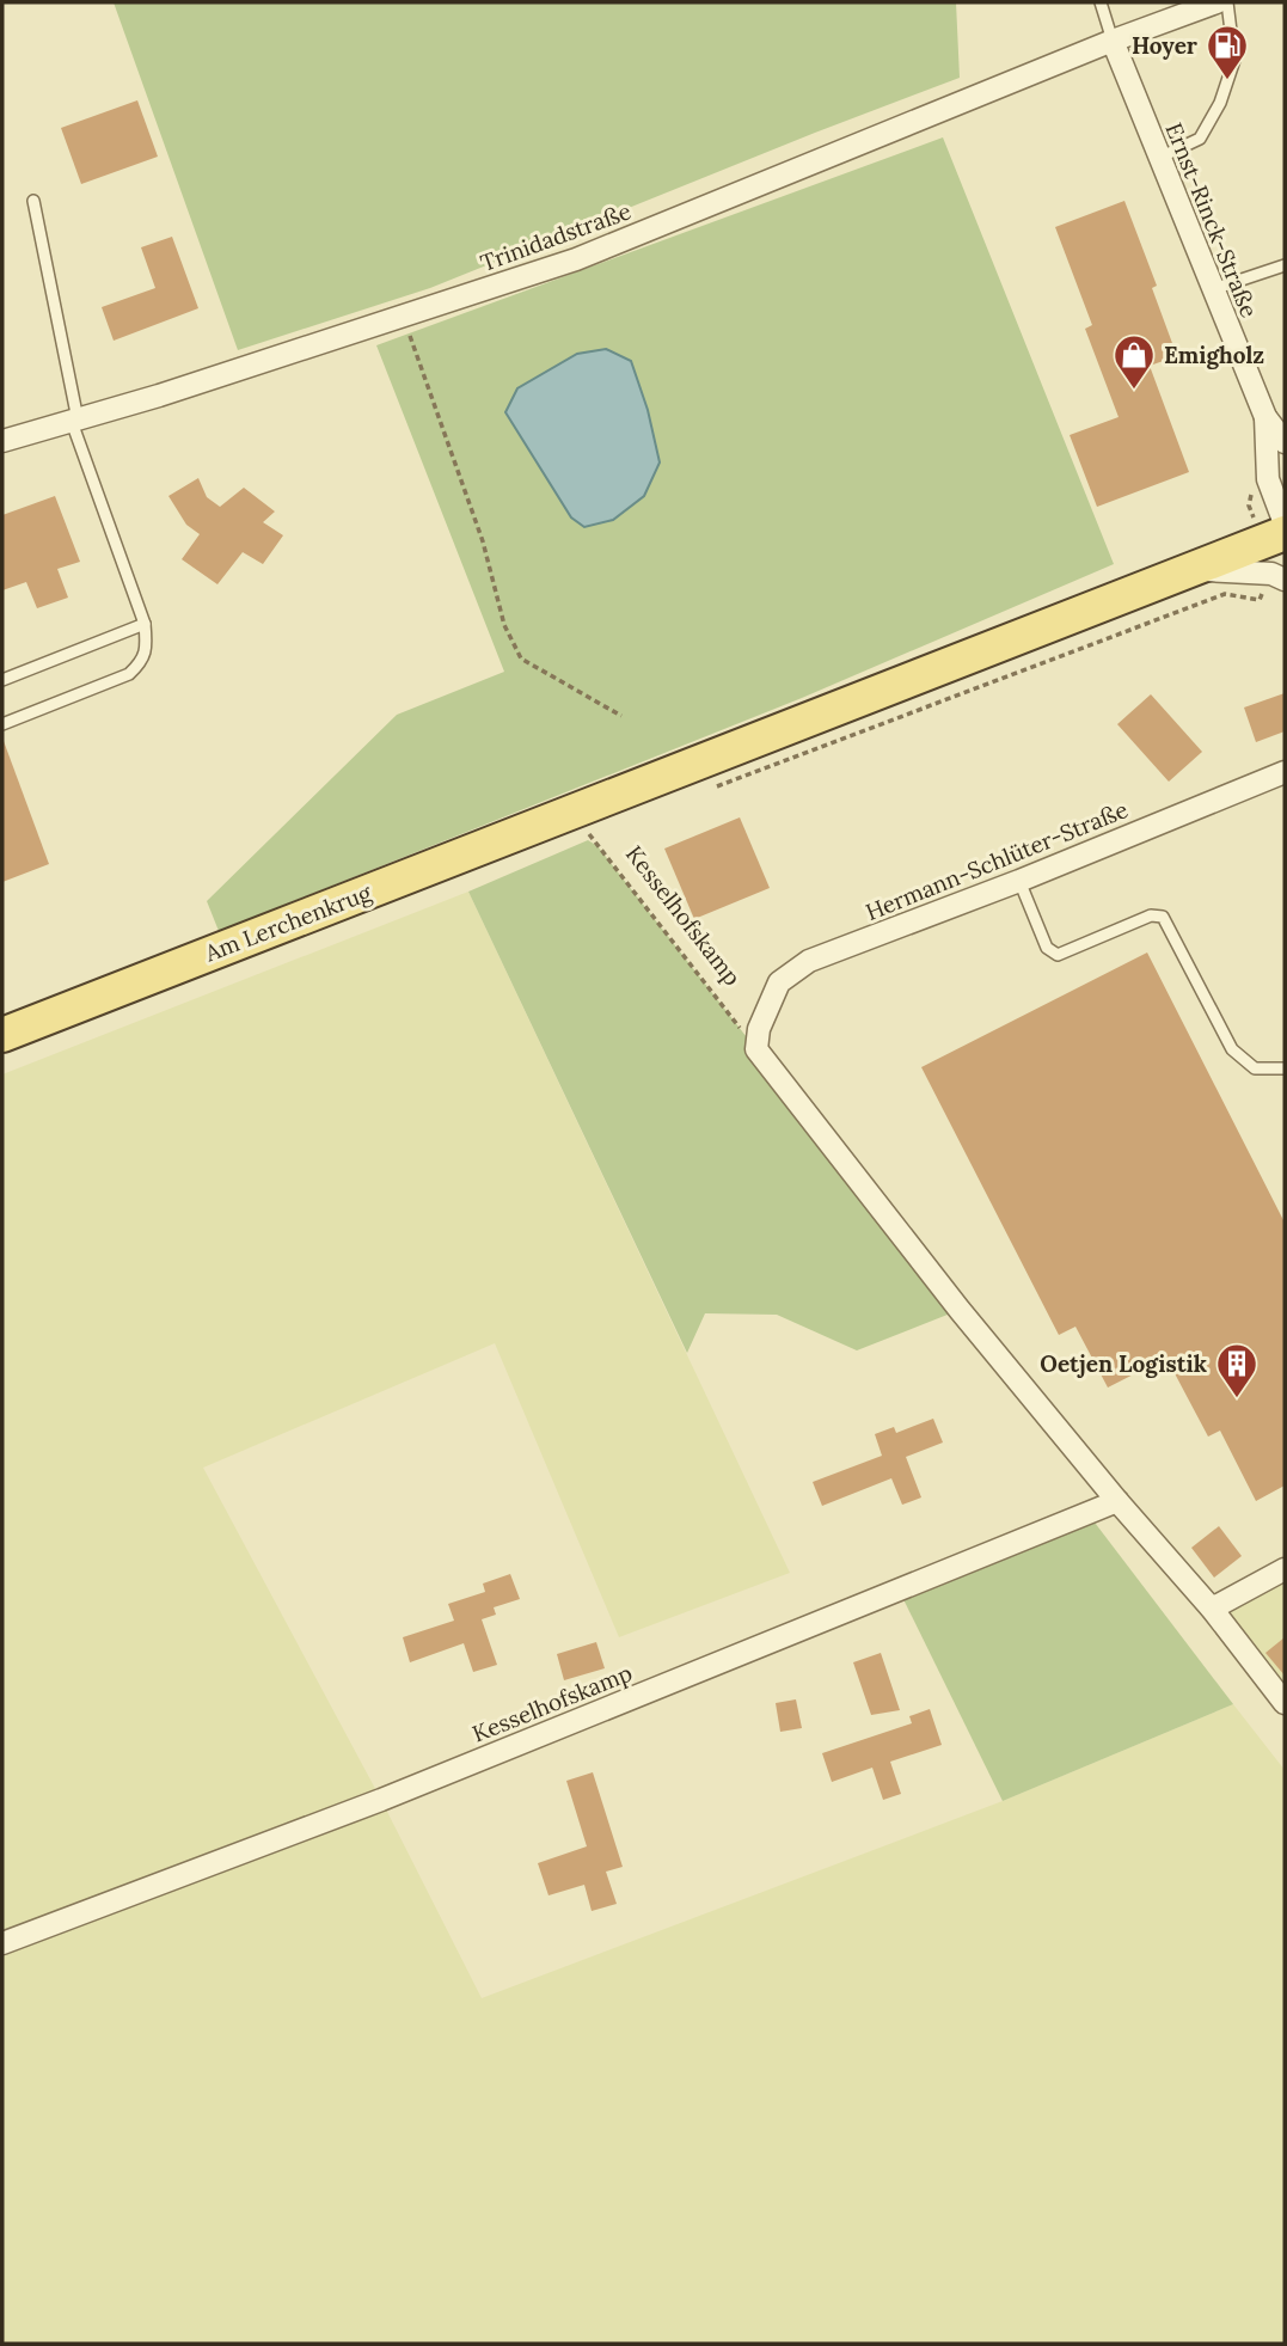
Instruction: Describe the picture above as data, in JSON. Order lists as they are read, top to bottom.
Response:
{
  "streets": {
    "main road": ["Am Lerchenkrug"],
    "street": [
      "Ernst-Rinck-Straße",
      "Trinidadstraße",
      "Hermann-Schlüter-Straße",
      "Kesselhofskamp"
    ]
  },
  "crossings": [
    ["Ernst-Rinck-Straße", "Trinidadstraße"],
    ["Hermann-Schlüter-Straße", "Kesselhofskamp"],
    ["Kesselhofskamp", "Am Lerchenkrug"]
  ],
  "places": {
    "fuel station": ["Hoyer"],
    "shop": ["Emigholz"],
    "building": ["Oetjen Logistik"]
  }
}
